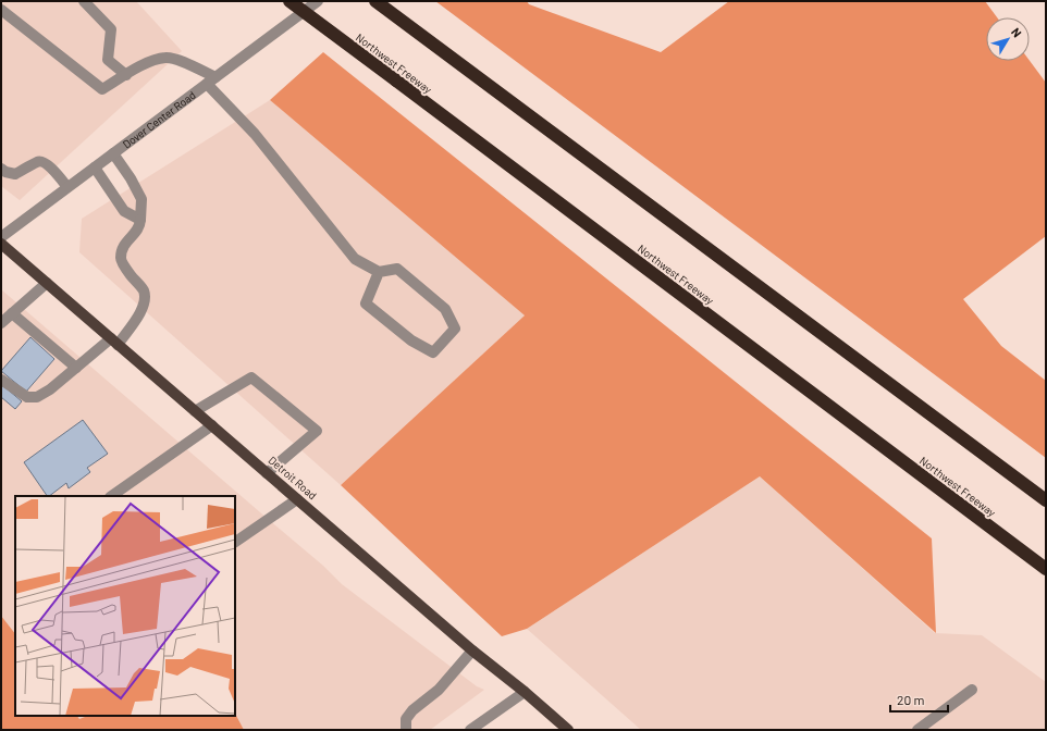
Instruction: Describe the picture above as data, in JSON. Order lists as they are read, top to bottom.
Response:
{
  "streets": {
    "highway": ["Northwest Freeway"],
    "main road": ["Detroit Road"],
    "street": ["Dover Center Road"]
  },
  "scale_bar": "20 m",
  "north": "top right"
}
